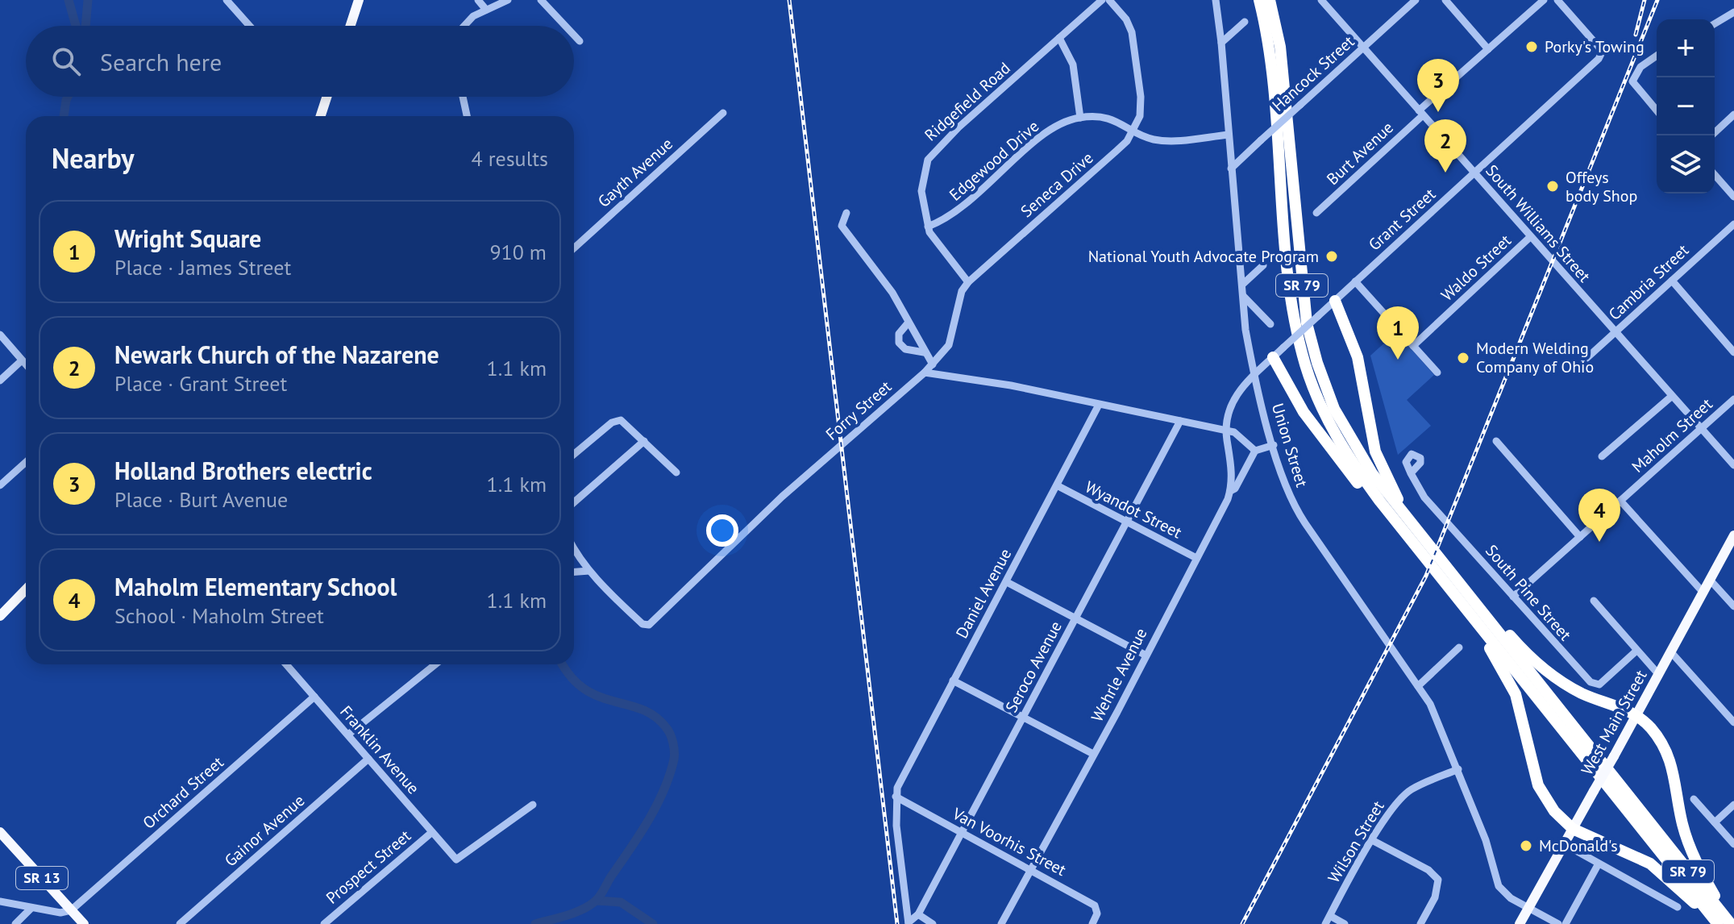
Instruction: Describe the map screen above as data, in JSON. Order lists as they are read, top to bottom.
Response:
{
  "streets": {
    "highway": ["SR 79"],
    "main road": ["West Main Street", "SR 13"],
    "street": [
      "Hancock Street",
      "Ridgefield Road",
      "Burt Avenue",
      "Edgewood Drive",
      "Gayth Avenue",
      "Seneca Drive",
      "Grant Street",
      "South Williams Street",
      "Waldo Street",
      "Cambria Street",
      "Forry Street",
      "Maholm Street",
      "Union Street",
      "Wyandot Street",
      "South Pine Street",
      "Daniel Avenue",
      "Seroco Avenue",
      "Wehrle Avenue",
      "Franklin Avenue",
      "Orchard Street",
      "Gainor Avenue",
      "Van Voorhis Street",
      "Wilson Street",
      "Prospect Street"
    ]
  },
  "crossings": [
    ["Hancock Street", "South Williams Street"],
    ["Hancock Street", "Union Street"],
    ["Ridgefield Road", "Edgewood Drive"],
    ["Ridgefield Road", "Seneca Drive"],
    ["Burt Avenue", "South Williams Street"],
    ["Edgewood Drive", "Seneca Drive"],
    ["Edgewood Drive", "Union Street"],
    ["Seneca Drive", "Forry Street"],
    ["Grant Street", "South Williams Street"],
    ["Grant Street", "Union Street"],
    ["Grant Street", "Wehrle Avenue"],
    ["South Williams Street", "Waldo Street"],
    ["South Williams Street", "Cambria Street"],
    ["South Williams Street", "Maholm Street"],
    ["Maholm Street", "South Pine Street"],
    ["Union Street", "Wehrle Avenue"],
    ["Union Street", "West Main Street"],
    ["Union Street", "Wilson Street"],
    ["Wyandot Street", "Daniel Avenue"],
    ["Wyandot Street", "Seroco Avenue"],
    ["Wyandot Street", "Wehrle Avenue"],
    ["Daniel Avenue", "Van Voorhis Street"],
    ["Seroco Avenue", "Van Voorhis Street"],
    ["Wehrle Avenue", "Van Voorhis Street"],
    ["Franklin Avenue", "Orchard Street"],
    ["Franklin Avenue", "Gainor Avenue"],
    ["Franklin Avenue", "Prospect Street"],
    ["Orchard Street", "SR 13"]
  ],
  "places": [
    "Porky's Towing",
    "Offeys body Shop",
    "National Youth Advocate Program",
    "Modern Welding Company of Ohio",
    "McDonald's"
  ],
  "page": {
    "map_buttons": ["+", "−"],
    "search": "Search here",
    "pins": [
      "3",
      "2",
      "1",
      "4"
    ],
    "heading": ["Nearby", "4 results"],
    "list": [
      {
        "mark": "1",
        "name": "Wright Square",
        "note": "Place · James Street",
        "value": "910 m"
      },
      {
        "mark": "2",
        "name": "Newark Church of the Nazarene",
        "note": "Place · Grant Street",
        "value": "1.1 km"
      },
      {
        "mark": "3",
        "name": "Holland Brothers electric",
        "note": "Place · Burt Avenue",
        "value": "1.1 km"
      },
      {
        "mark": "4",
        "name": "Maholm Elementary School",
        "note": "School · Maholm Street",
        "value": "1.1 km"
      }
    ]
  }
}
